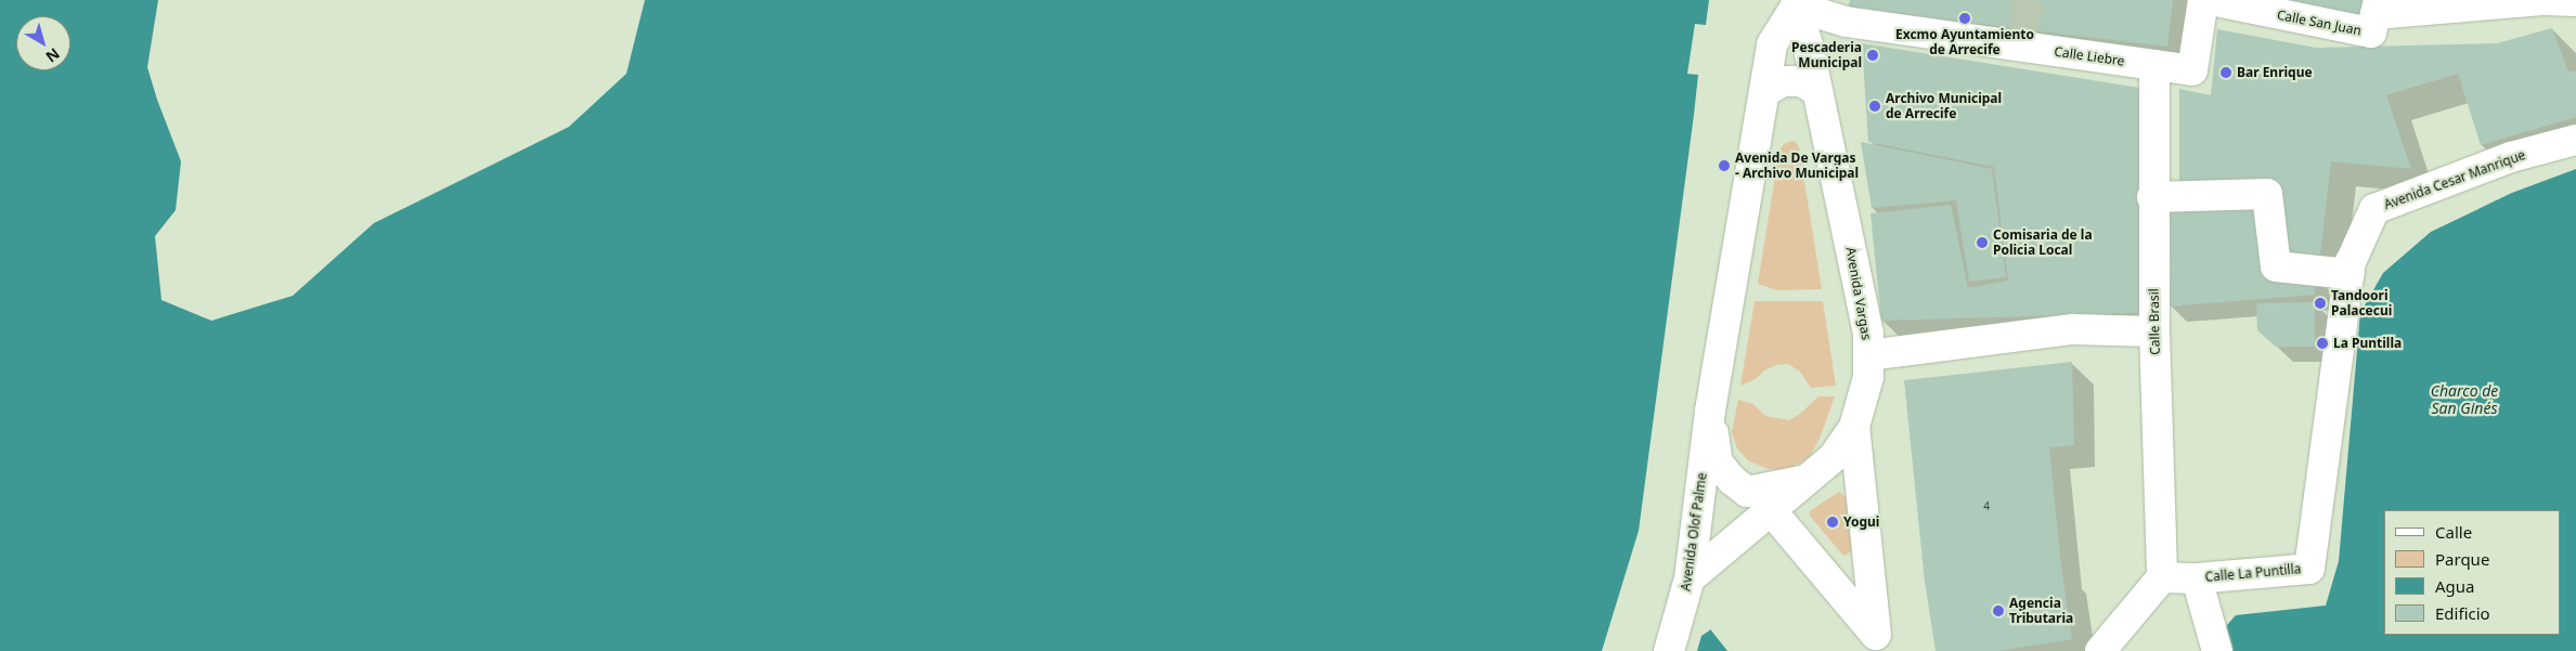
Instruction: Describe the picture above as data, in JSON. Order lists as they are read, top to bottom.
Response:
{
  "streets": {
    "street": [
      "Calle San Juan",
      "Calle Liebre",
      "Avenida Cesar Manrique",
      "Avenida Vargas",
      "Calle Brasil",
      "Avenida Olof Palme",
      "Calle La Puntilla"
    ]
  },
  "crossings": [
    ["Calle Liebre", "Avenida Vargas"],
    ["Calle Liebre", "Calle Brasil"],
    ["Avenida Cesar Manrique", "Calle La Puntilla"],
    ["Avenida Vargas", "Avenida Olof Palme"],
    ["Calle Brasil", "Calle La Puntilla"]
  ],
  "water": ["Charco de San Ginés"],
  "places": [
    "Excmo Ayuntamiento de Arrecife",
    "Pescaderia Municipal",
    "Bar Enrique",
    "Archivo Municipal de Arrecife",
    "Avenida De Vargas - Archivo Municipal",
    "Comisaria de la Policia Local",
    "Tandoori Palacecui",
    "La Puntilla",
    "Yogui",
    "Agencia Tributaria"
  ],
  "house_numbers": ["4"],
  "legend": [
    "Calle",
    "Parque",
    "Agua",
    "Edificio"
  ],
  "north": "bottom right"
}
